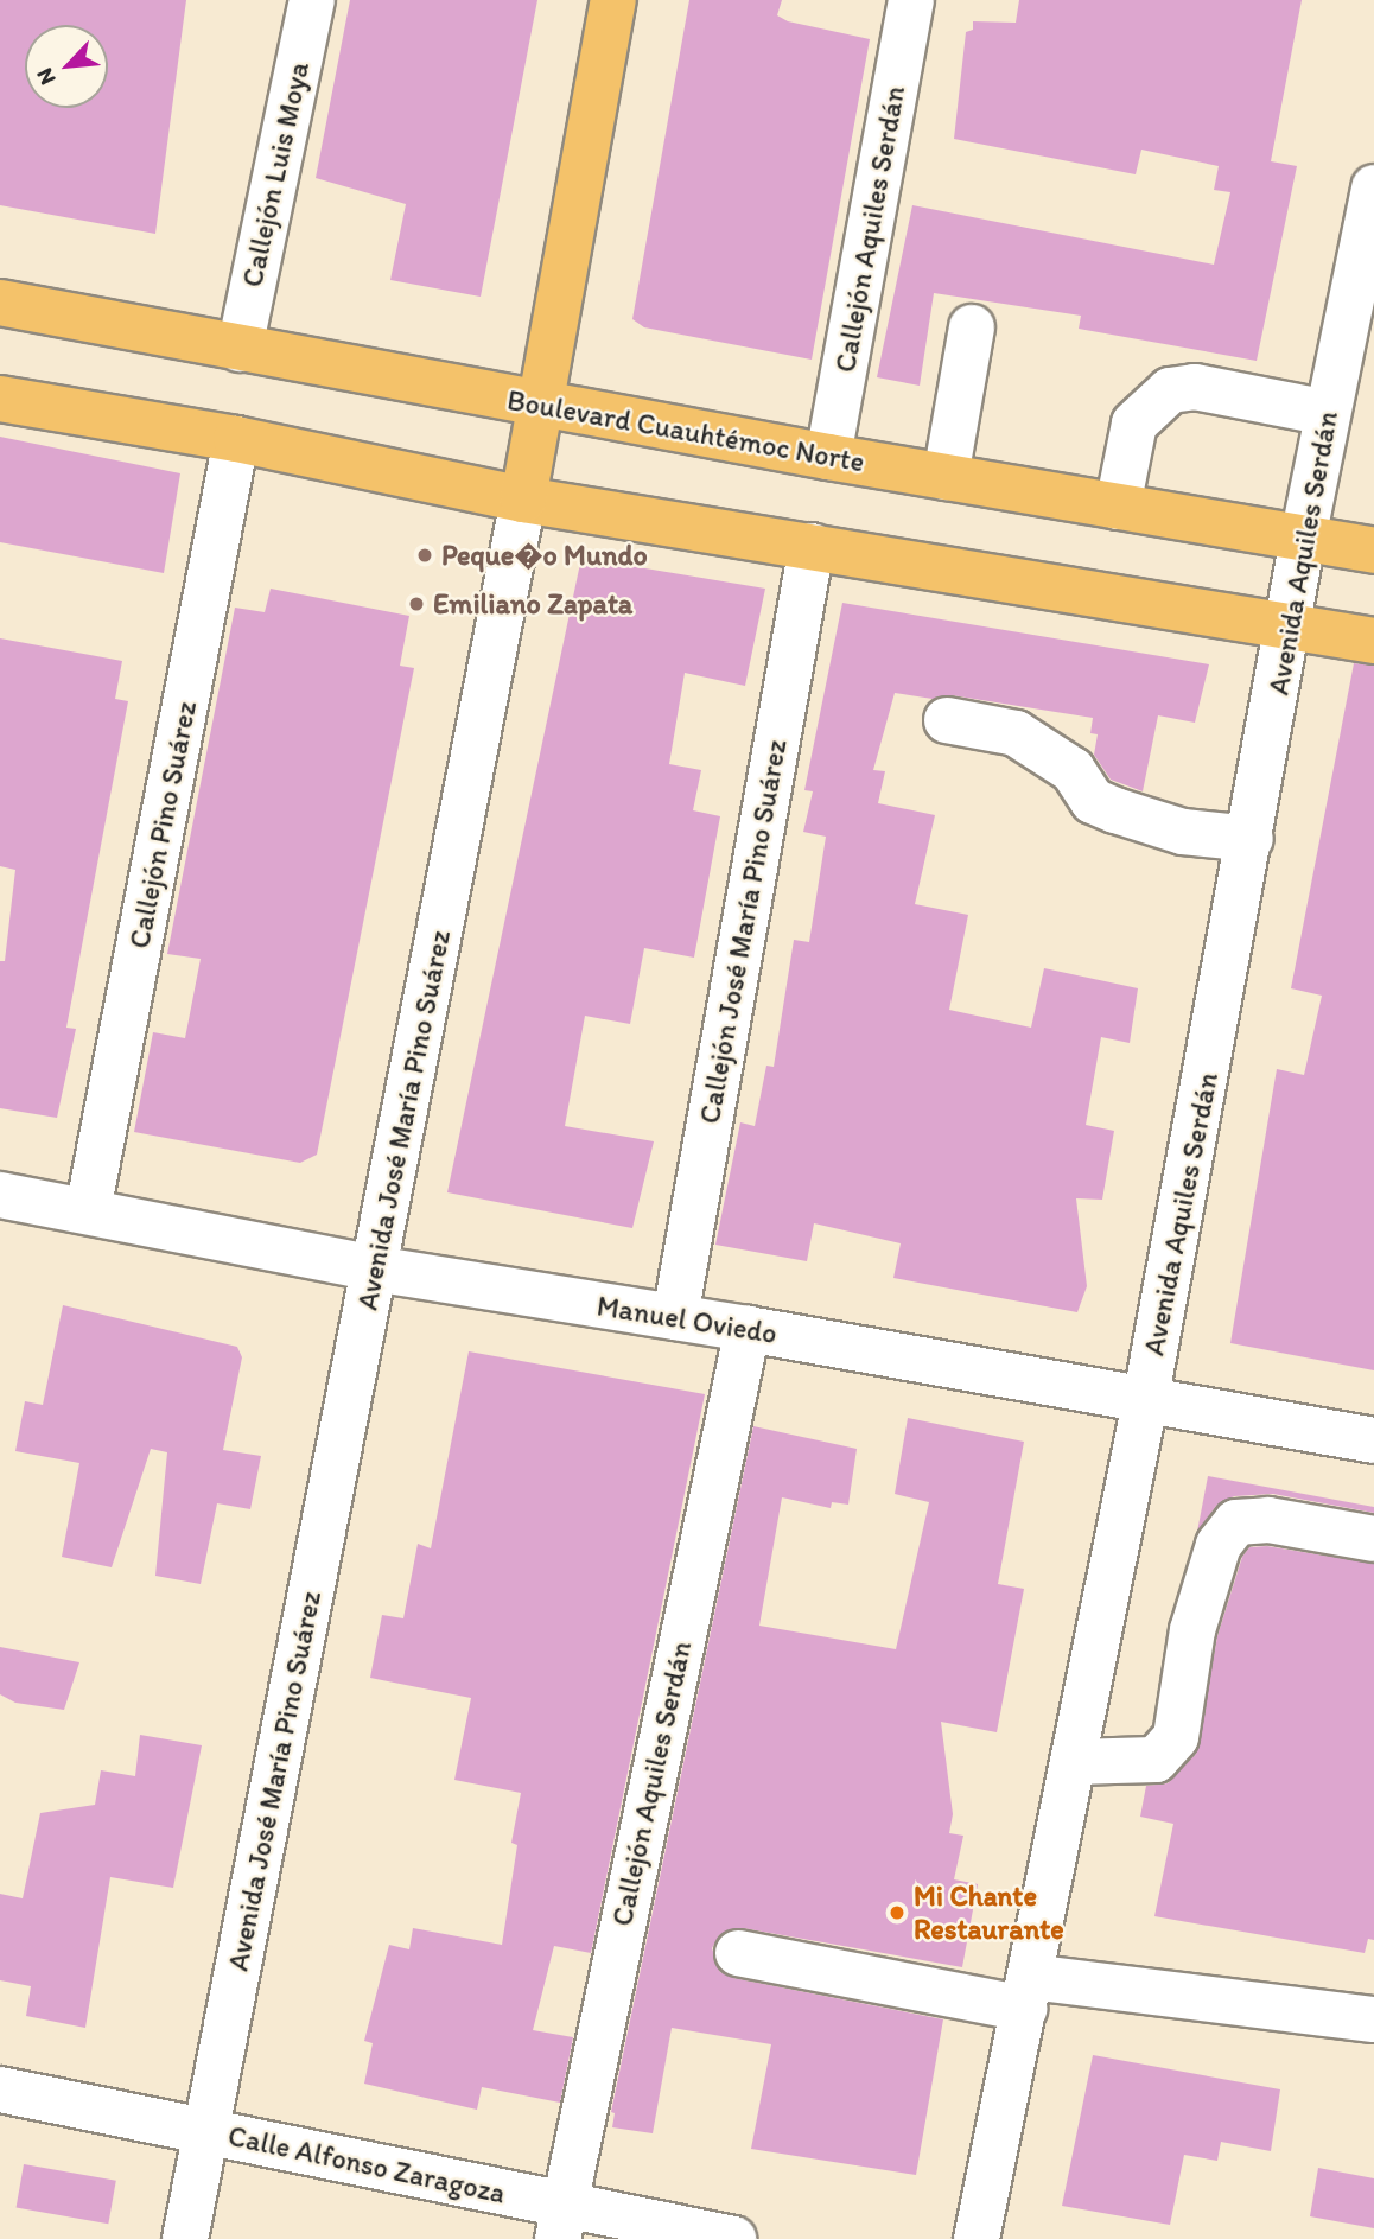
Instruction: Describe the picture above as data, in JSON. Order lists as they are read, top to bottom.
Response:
{
  "streets": {
    "main road": ["Boulevard Cuauhtémoc Norte", "Avenida José María Pino Suárez"],
    "street": [
      "Callejón Luis Moya",
      "Callejón Aquiles Serdán",
      "Avenida Aquiles Serdán",
      "Callejón Pino Suárez",
      "Callejón José María Pino Suárez",
      "Manuel Oviedo",
      "Calle Alfonso Zaragoza"
    ]
  },
  "crossings": [
    ["Callejón Luis Moya", "Boulevard Cuauhtémoc Norte"],
    ["Callejón Aquiles Serdán", "Boulevard Cuauhtémoc Norte"],
    ["Callejón Aquiles Serdán", "Manuel Oviedo"],
    ["Callejón Aquiles Serdán", "Calle Alfonso Zaragoza"],
    ["Boulevard Cuauhtémoc Norte", "Avenida Aquiles Serdán"],
    ["Boulevard Cuauhtémoc Norte", "Avenida José María Pino Suárez"],
    ["Avenida Aquiles Serdán", "Manuel Oviedo"],
    ["Callejón Pino Suárez", "Manuel Oviedo"],
    ["Callejón José María Pino Suárez", "Manuel Oviedo"],
    ["Avenida José María Pino Suárez", "Manuel Oviedo"],
    ["Avenida José María Pino Suárez", "Calle Alfonso Zaragoza"]
  ],
  "places": ["Peque�o Mundo", "Emiliano Zapata", "Mi Chante Restaurante"],
  "north": "bottom left"
}
